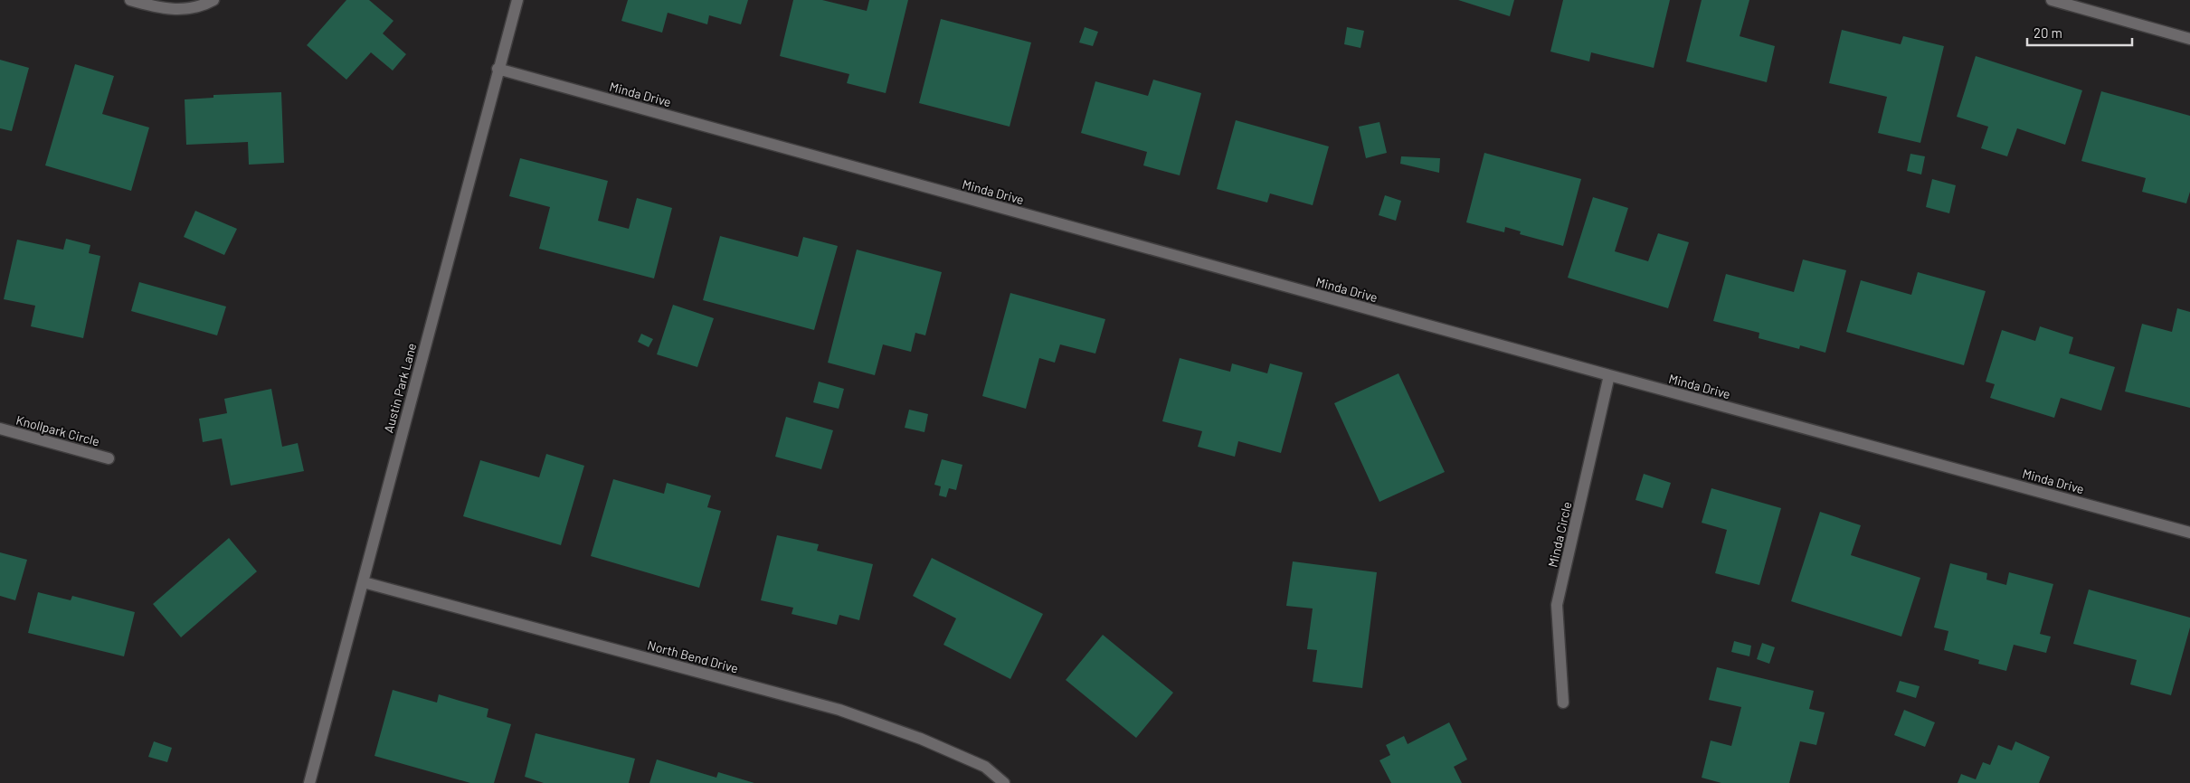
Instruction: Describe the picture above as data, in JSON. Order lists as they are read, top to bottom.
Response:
{
  "streets": {
    "street": [
      "Minda Drive",
      "Austin Park Lane",
      "Knollpark Circle",
      "Minda Circle",
      "North Bend Drive"
    ]
  },
  "crossings": [
    ["Minda Drive", "Austin Park Lane"],
    ["Minda Drive", "Minda Circle"],
    ["Austin Park Lane", "North Bend Drive"]
  ],
  "scale_bar": "20 m"
}
